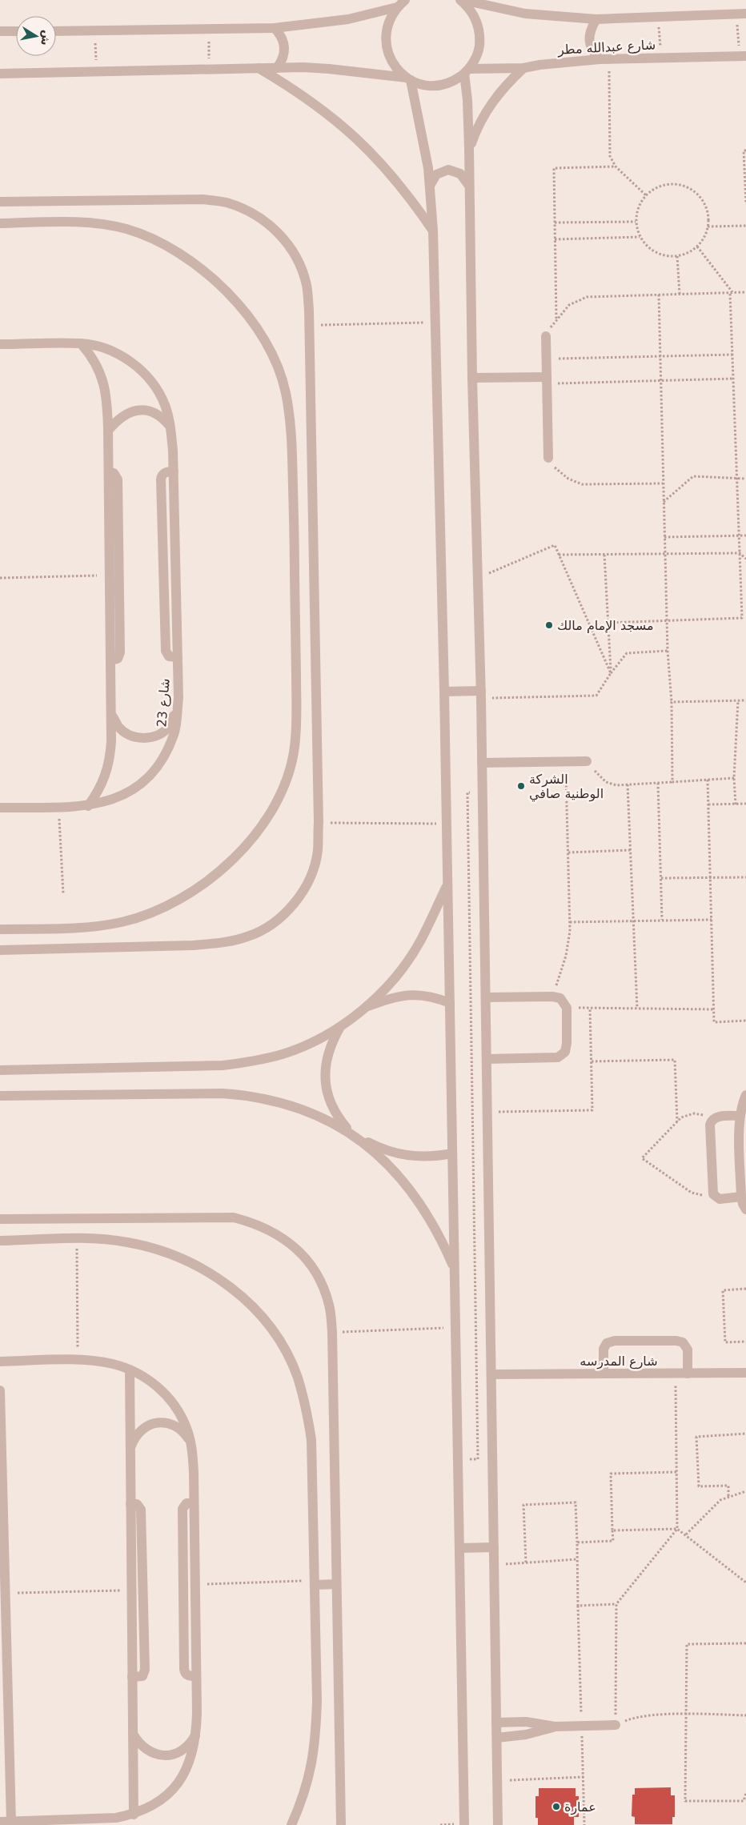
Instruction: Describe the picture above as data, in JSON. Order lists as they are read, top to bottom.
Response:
{
  "streets": {
    "street": ["شارع عبدالله مطر", "شارع 23", "شارع المدرسه"]
  },
  "places": ["مسجد الإمام مالك", "الشركة الوطنية صافي", "عمارة"],
  "north": "right"
}
